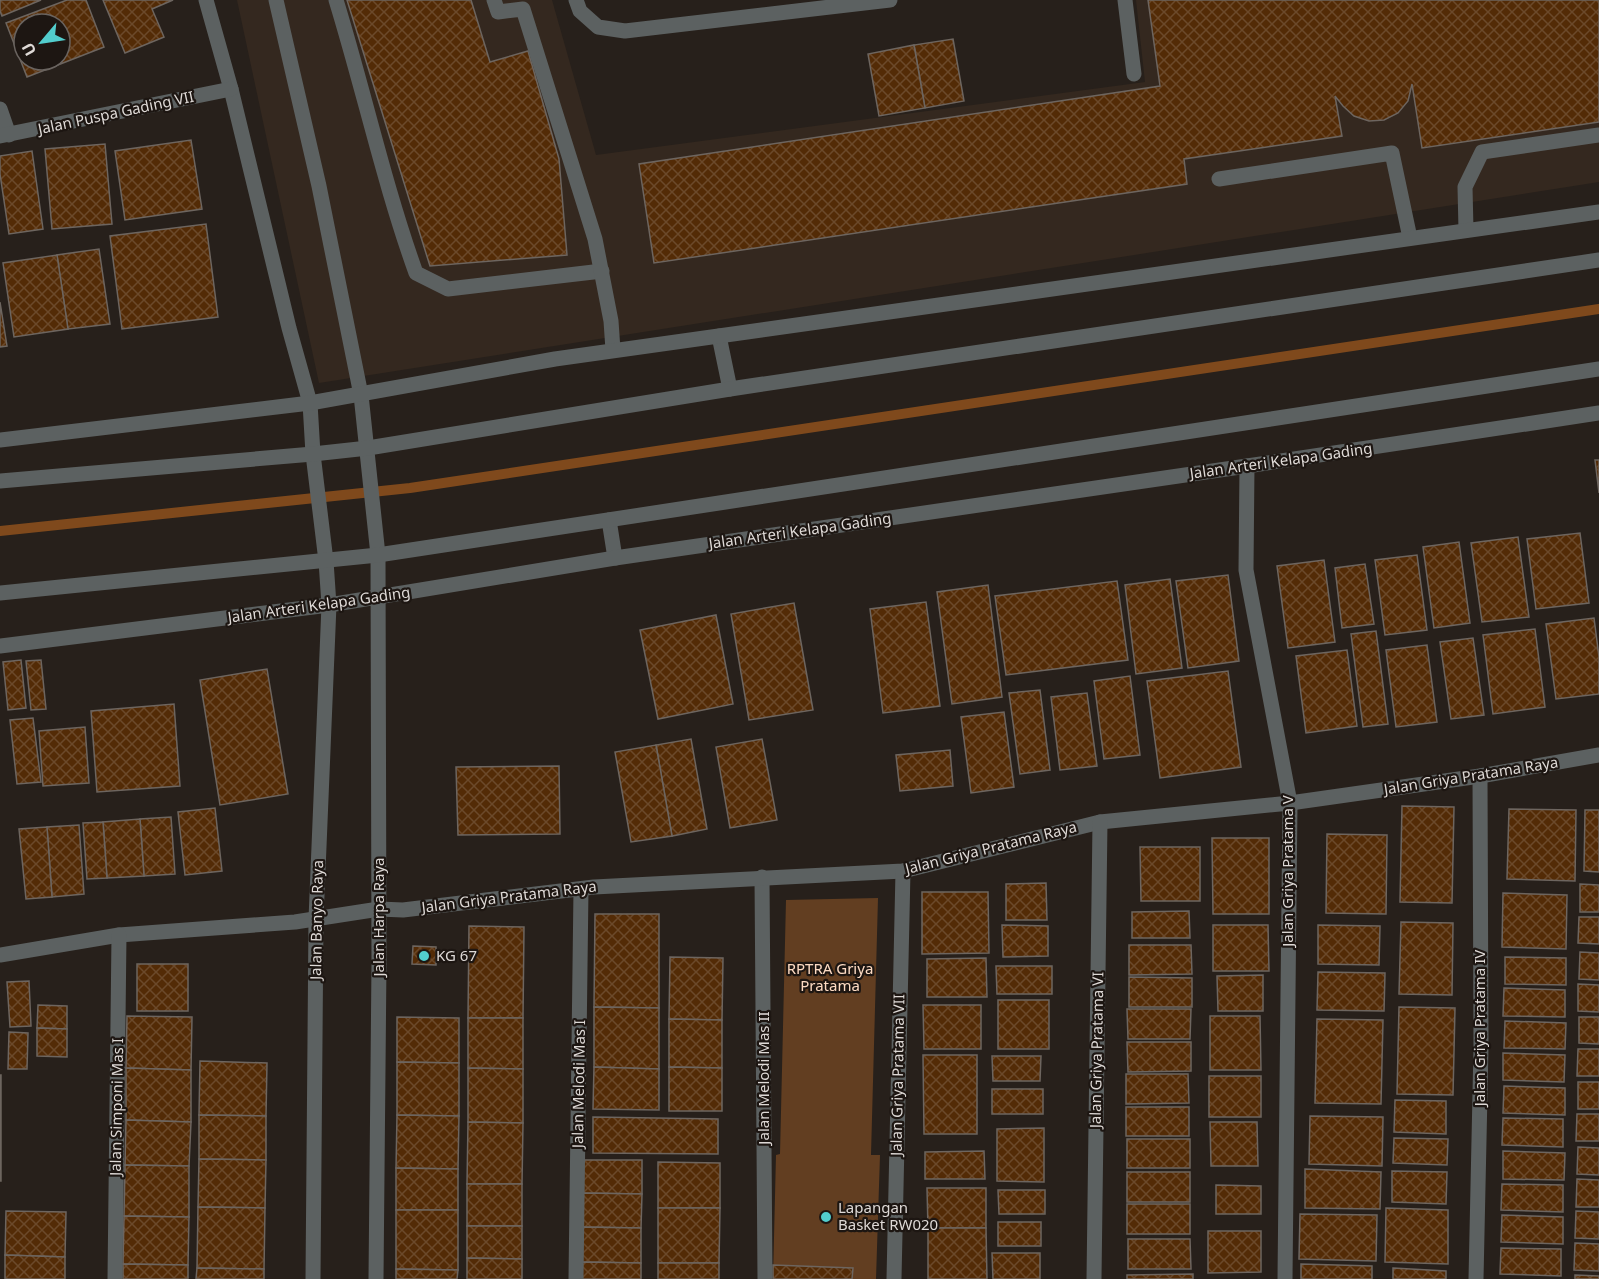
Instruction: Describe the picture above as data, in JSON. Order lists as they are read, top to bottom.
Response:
{
  "streets": {
    "street": [
      "Jalan Puspa Gading VII",
      "Jalan Arteri Kelapa Gading",
      "Jalan Griya Pratama Raya",
      "Jalan Griya Pratama V",
      "Jalan Harpa Raya",
      "Jalan Banyo Raya",
      "Jalan Griya Pratama IV",
      "Jalan Griya Pratama VI",
      "Jalan Griya Pratama VII",
      "Jalan Melodi Mas II",
      "Jalan Melodi Mas I",
      "Jalan Simponi Mas I"
    ]
  },
  "crossings": [
    ["Jalan Puspa Gading VII", "Jalan Banyo Raya"],
    ["Jalan Arteri Kelapa Gading", "Jalan Griya Pratama V"],
    ["Jalan Arteri Kelapa Gading", "Jalan Harpa Raya"],
    ["Jalan Arteri Kelapa Gading", "Jalan Banyo Raya"],
    ["Jalan Griya Pratama Raya", "Jalan Griya Pratama V"],
    ["Jalan Griya Pratama Raya", "Jalan Harpa Raya"],
    ["Jalan Griya Pratama Raya", "Jalan Banyo Raya"],
    ["Jalan Griya Pratama Raya", "Jalan Griya Pratama IV"],
    ["Jalan Griya Pratama Raya", "Jalan Griya Pratama VI"],
    ["Jalan Griya Pratama Raya", "Jalan Griya Pratama VII"],
    ["Jalan Griya Pratama Raya", "Jalan Melodi Mas II"],
    ["Jalan Griya Pratama Raya", "Jalan Melodi Mas I"],
    ["Jalan Griya Pratama Raya", "Jalan Simponi Mas I"]
  ],
  "parks": ["RPTRA Griya Pratama"],
  "places": ["KG 67", "Lapangan Basket RW020"],
  "north": "bottom left"
}
